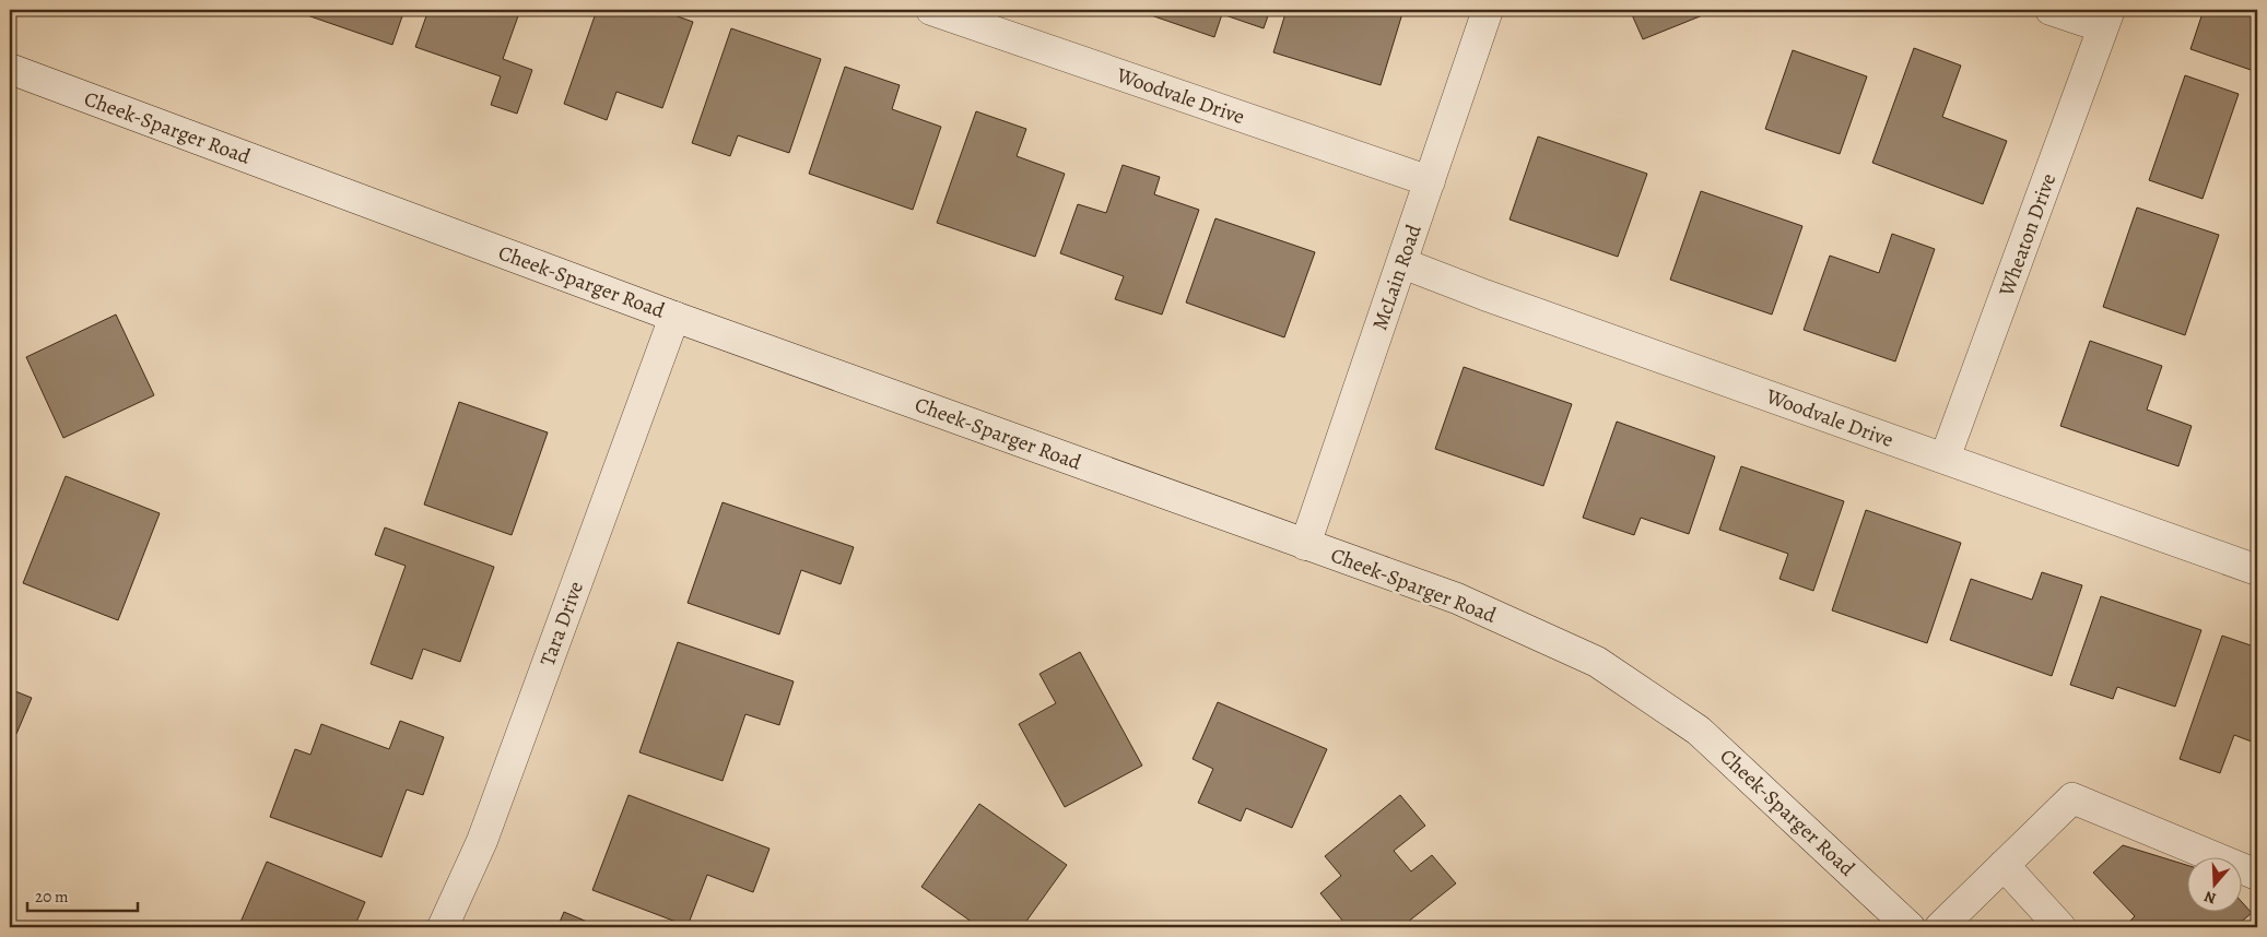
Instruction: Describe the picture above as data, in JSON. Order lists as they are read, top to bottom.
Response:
{
  "streets": {
    "street": [
      "Woodvale Drive",
      "Cheek-Sparger Road",
      "Wheaton Drive",
      "McLain Road",
      "Tara Drive"
    ]
  },
  "crossings": [
    ["Woodvale Drive", "Wheaton Drive"],
    ["Woodvale Drive", "McLain Road"],
    ["Cheek-Sparger Road", "McLain Road"],
    ["Cheek-Sparger Road", "Tara Drive"]
  ],
  "scale_bar": "20 m",
  "north": "bottom"
}
